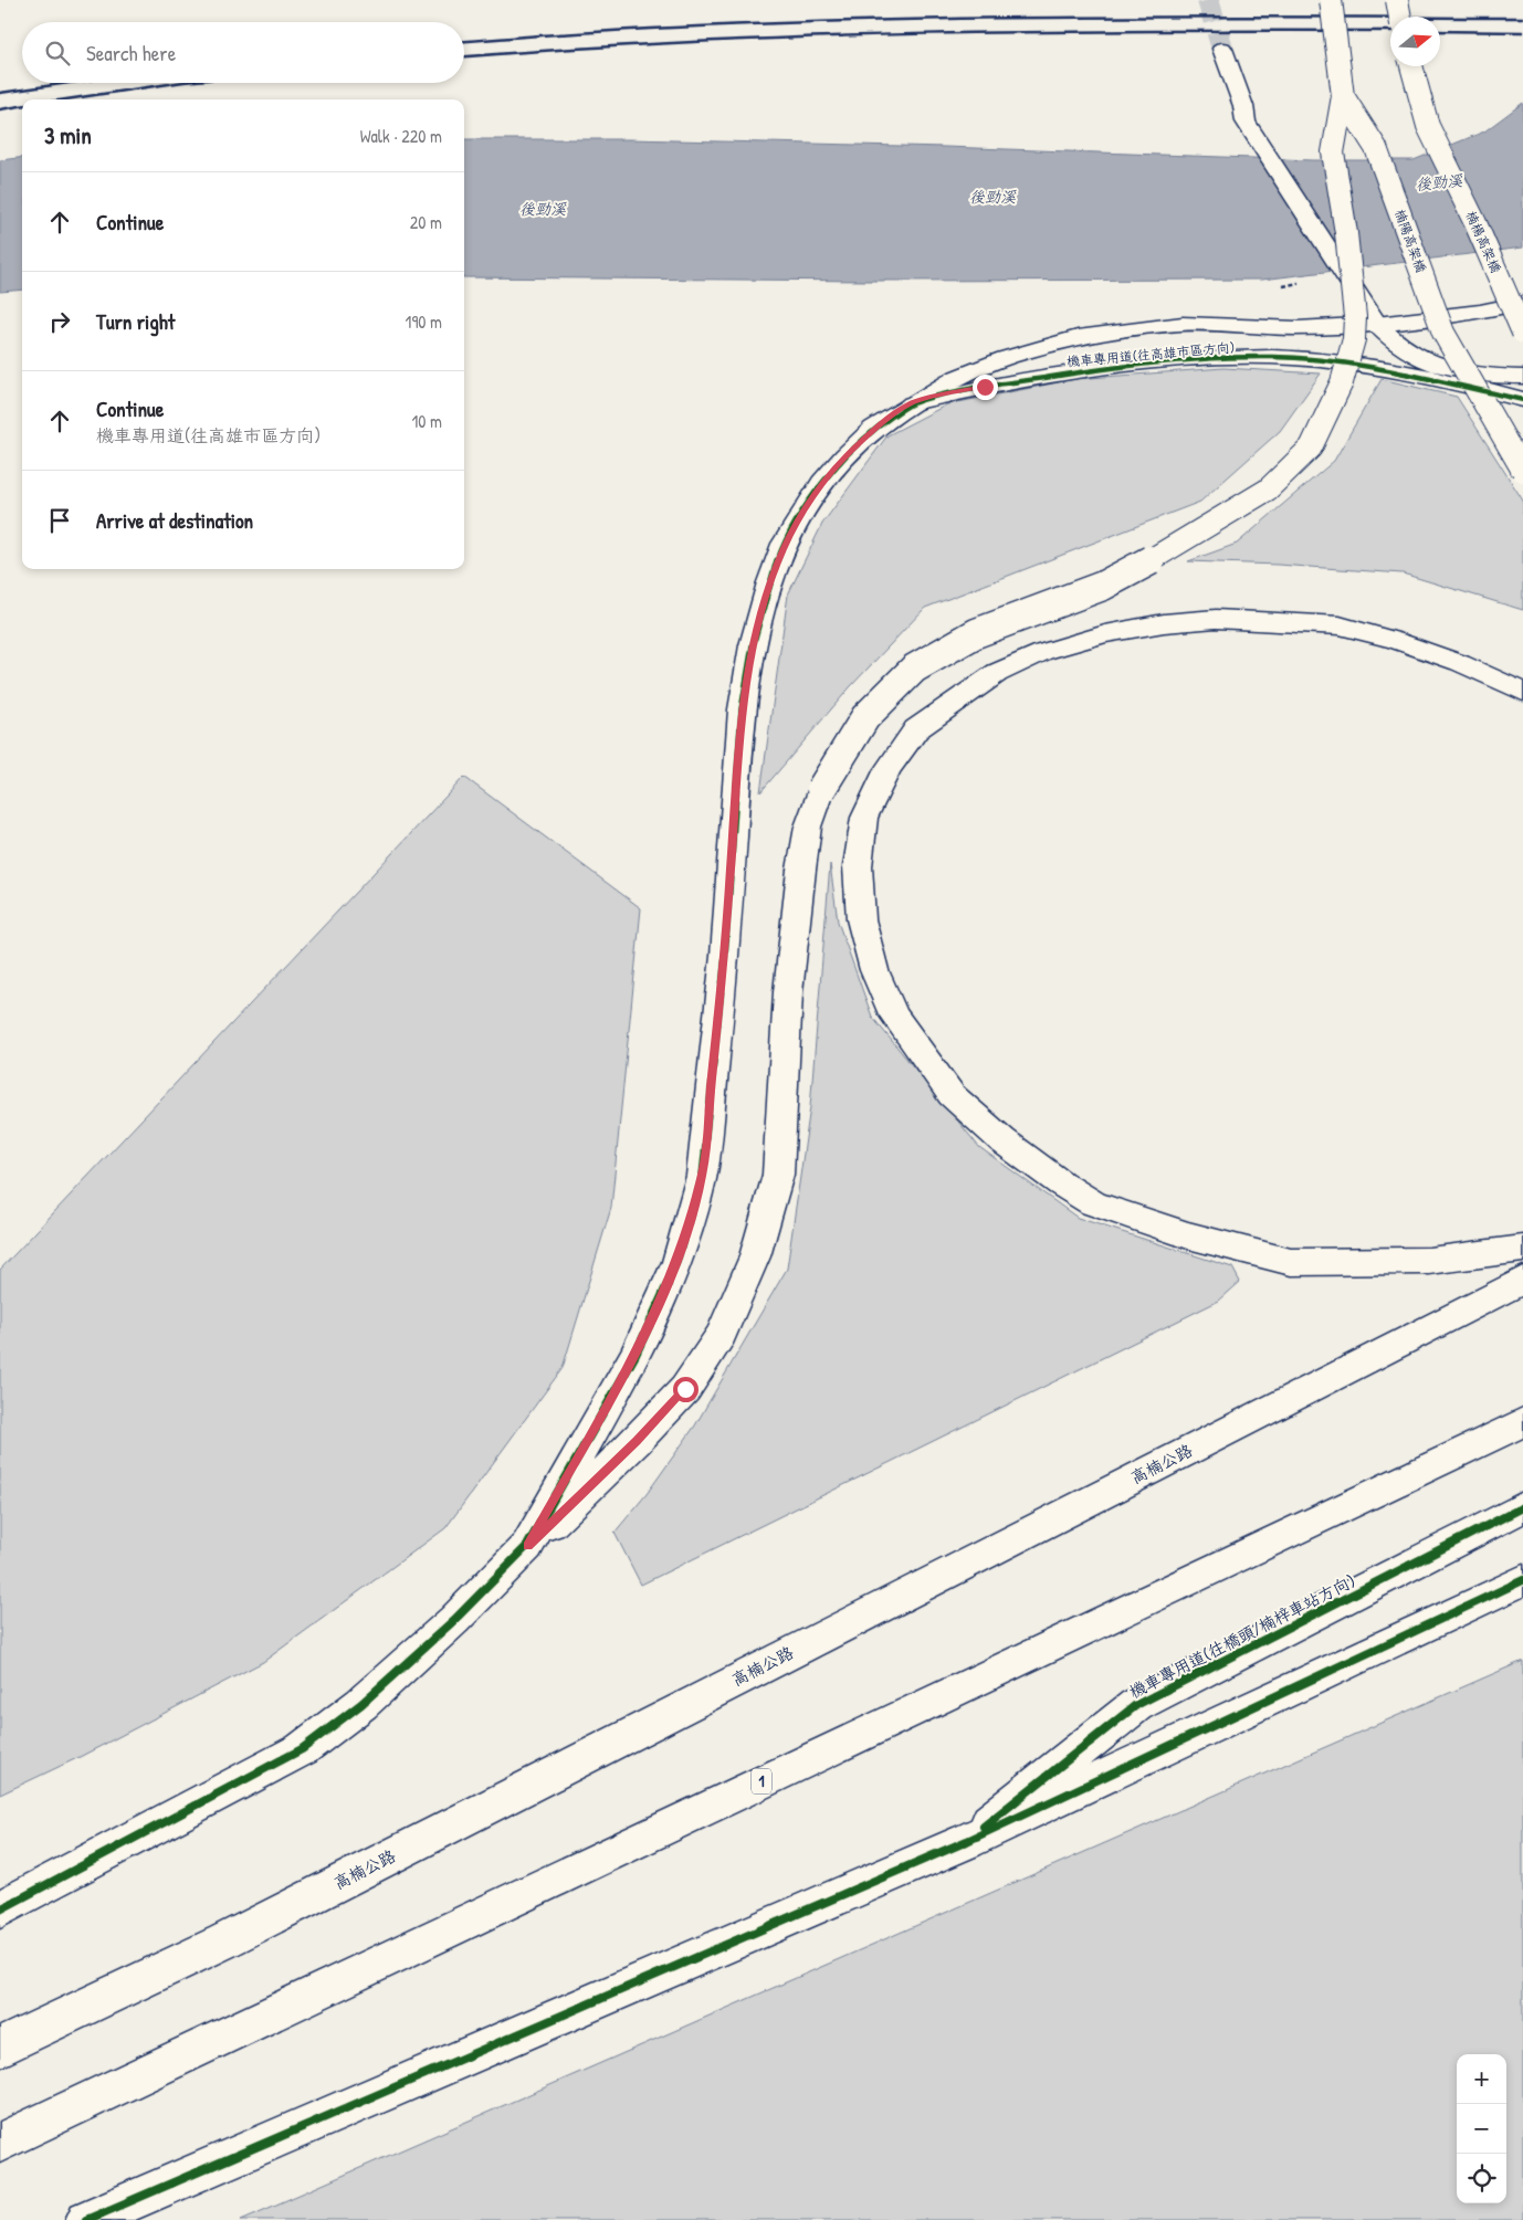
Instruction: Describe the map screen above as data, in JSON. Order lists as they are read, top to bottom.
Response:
{
  "streets": {
    "main road": [
      "楠陽高架橋",
      "楠楊高架橋",
      "機車專用道(往高雄市區方向)",
      "高楠公路",
      "機車專用道(往橋頭/楠梓車站方向)",
      "1"
    ]
  },
  "water": ["後勁溪"],
  "north": "right",
  "page": {
    "search": "Search here",
    "heading": ["3 min", "Walk · 220 m"],
    "list": [
      ["Continue", "20 m"],
      ["Turn right", "190 m"],
      ["Continue", "機車專用道(往高雄市區方向)", "10 m"],
      "Arrive at destination"
    ],
    "map_buttons": ["+", "−"]
  }
}
